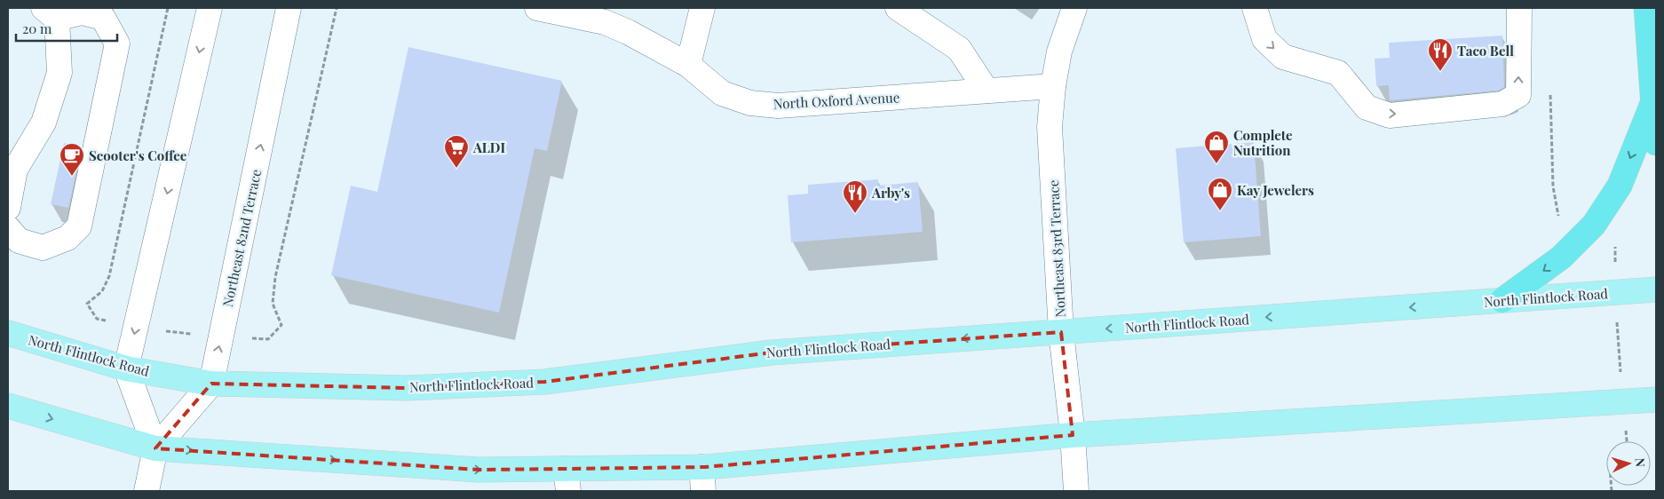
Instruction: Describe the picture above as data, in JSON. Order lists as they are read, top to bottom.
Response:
{
  "streets": {
    "main road": ["North Flintlock Road"],
    "street": ["North Oxford Avenue", "Northeast 82nd Terrace", "Northeast 83rd Terrace"]
  },
  "crossings": [
    ["North Oxford Avenue", "Northeast 83rd Terrace"],
    ["Northeast 82nd Terrace", "North Flintlock Road"],
    ["Northeast 83rd Terrace", "North Flintlock Road"]
  ],
  "places": {
    "restaurant": ["Taco Bell", "Arby's"],
    "shop": ["Complete Nutrition", "Kay Jewelers"],
    "supermarket": ["ALDI"],
    "cafe": ["Scooter's Coffee"]
  },
  "scale_bar": "20 m",
  "north": "right"
}
